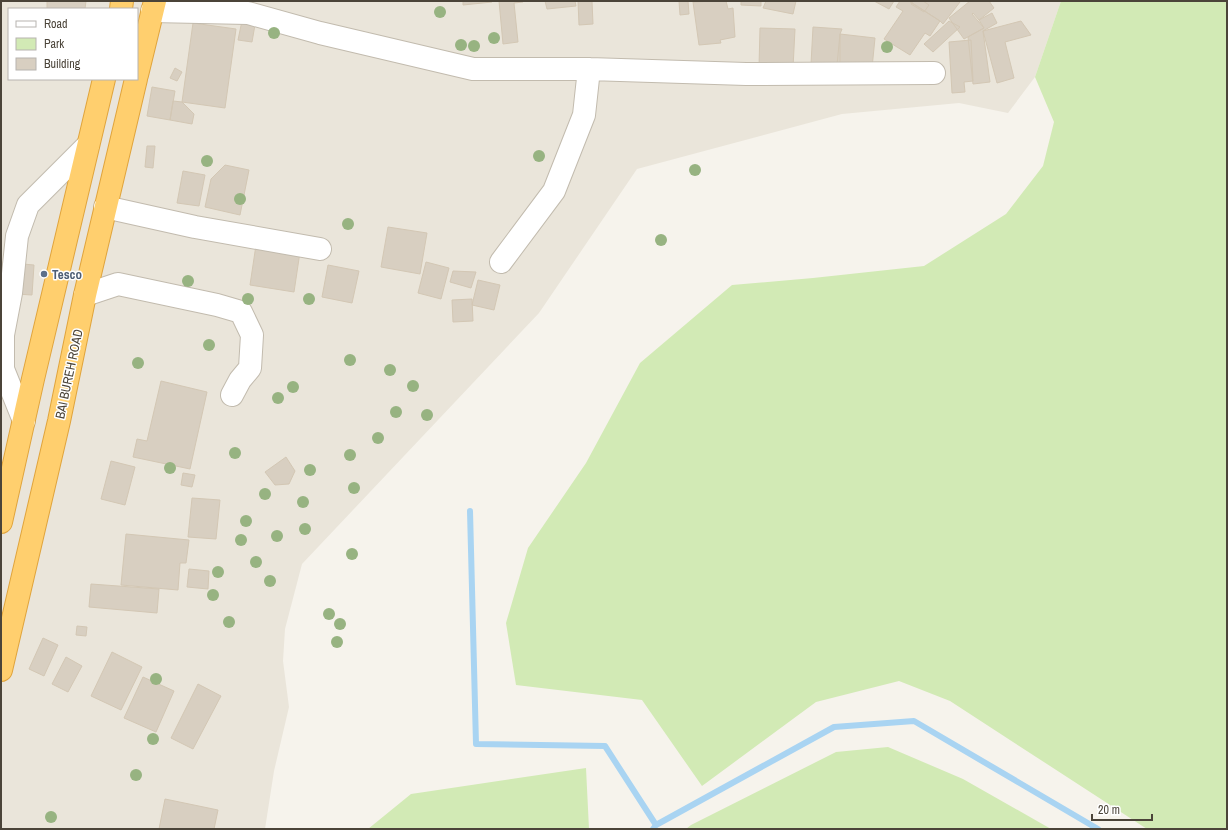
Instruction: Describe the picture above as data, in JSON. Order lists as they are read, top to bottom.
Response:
{
  "streets": {
    "highway": ["BAI BUREH ROAD"]
  },
  "places": ["Tesco"],
  "legend": ["Road", "Park", "Building"],
  "scale_bar": "20 m"
}
